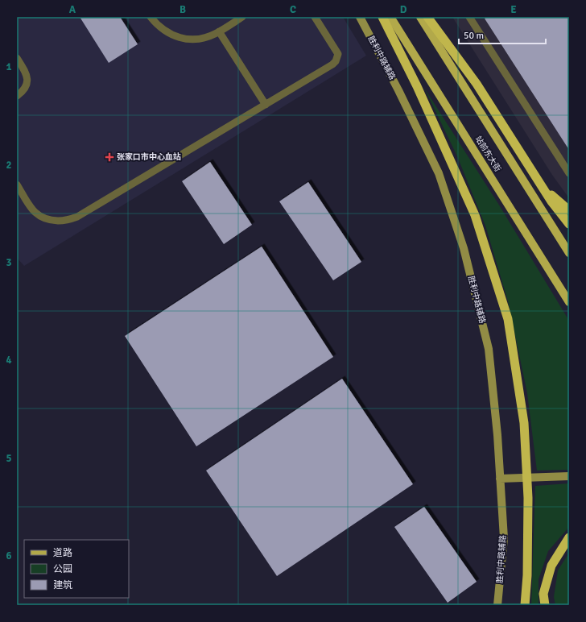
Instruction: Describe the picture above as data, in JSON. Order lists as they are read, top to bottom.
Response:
{
  "streets": {
    "main road": ["胜利中路辅路", "站前东大街"]
  },
  "places": {
    "health": ["张家口市中心血站"]
  },
  "legend": ["道路", "公园", "建筑"],
  "scale_bar": "50 m",
  "grid": {
    "columns": [
      "A",
      "B",
      "C",
      "D",
      "E"
    ],
    "rows": [
      "1",
      "2",
      "3",
      "4",
      "5",
      "6"
    ]
  }
}
